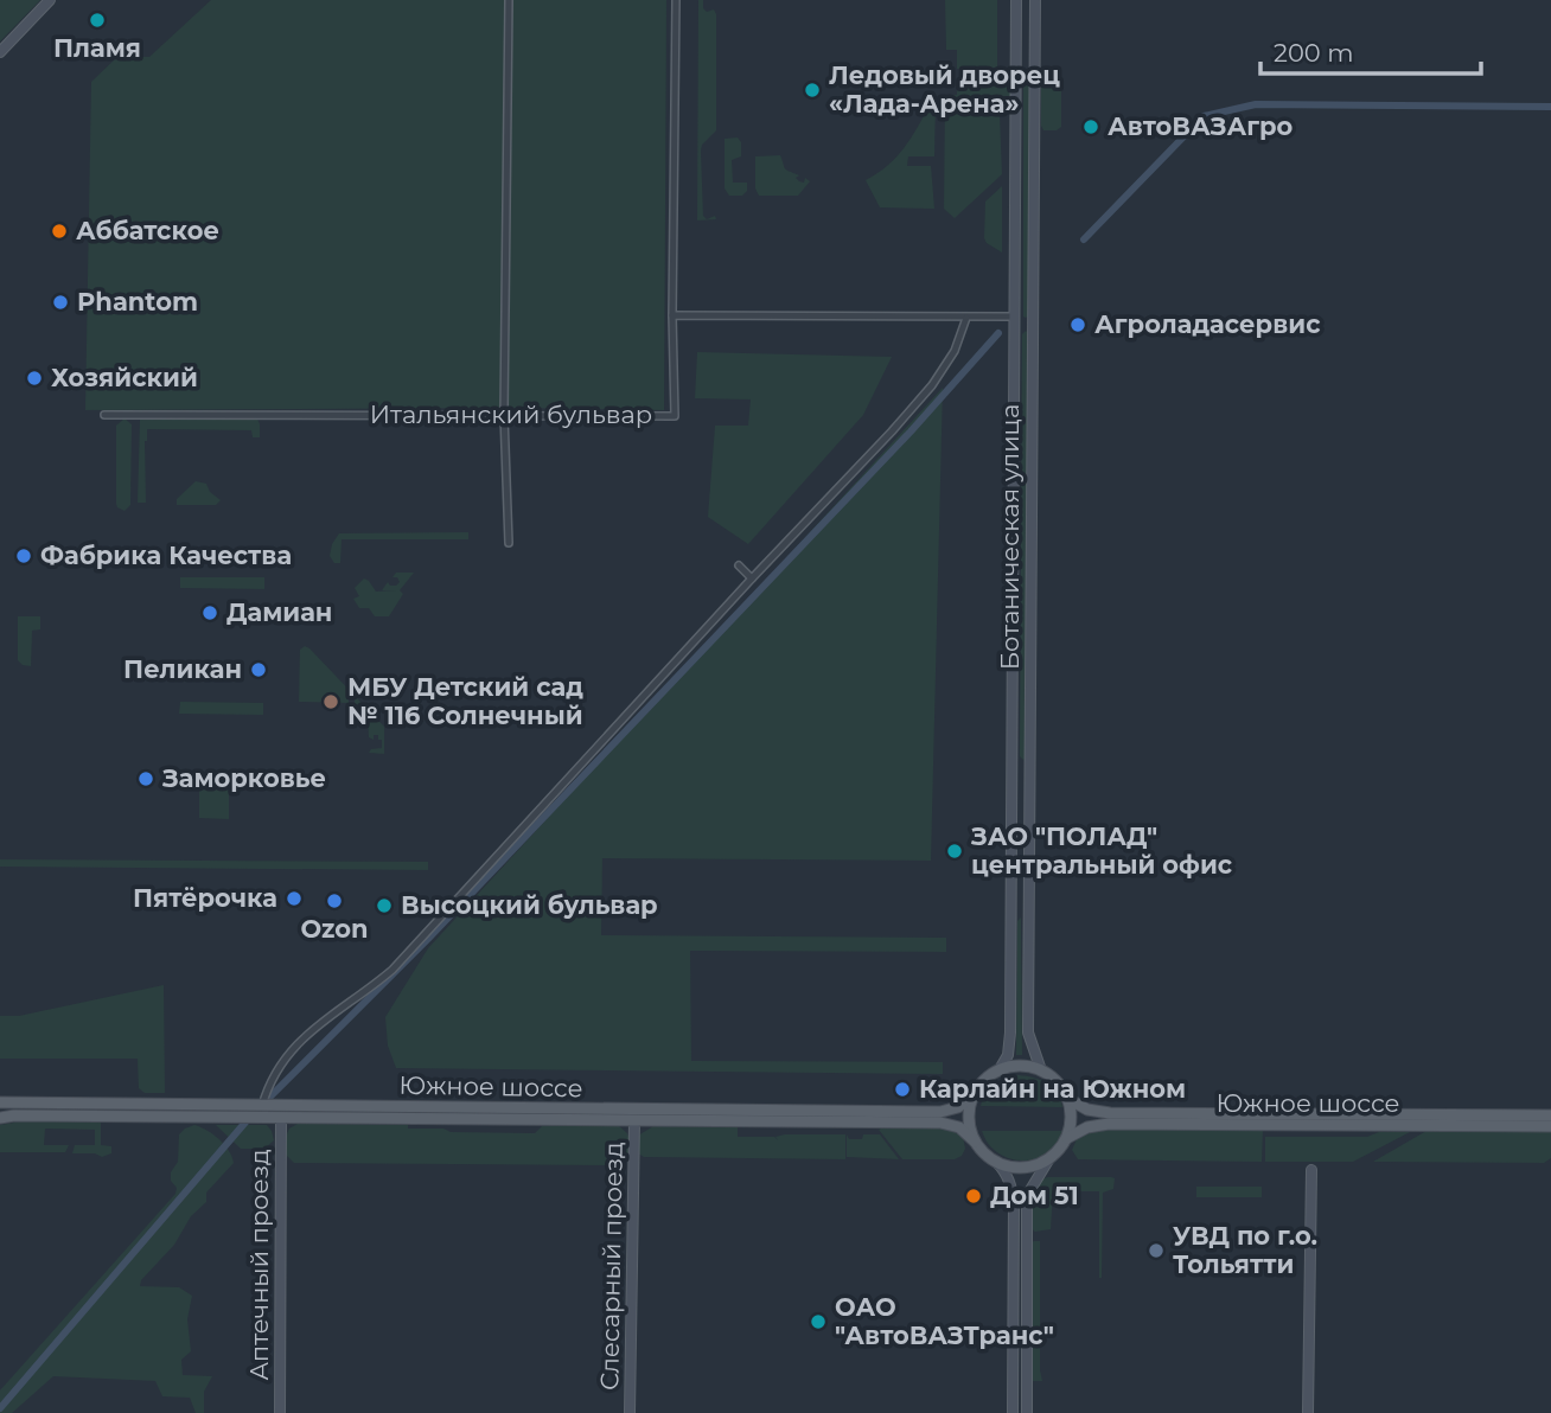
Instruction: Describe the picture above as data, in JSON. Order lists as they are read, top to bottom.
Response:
{
  "streets": {
    "main road": [
      "Ботаническая улица",
      "Южное шоссе",
      "Аптечный проезд",
      "Слесарный проезд"
    ],
    "street": ["Итальянский бульвар"]
  },
  "crossings": [
    ["Ботаническая улица", "Южное шоссе"],
    ["Южное шоссе", "Аптечный проезд"],
    ["Южное шоссе", "Слесарный проезд"]
  ],
  "places": [
    "Пламя",
    "Ледовый дворец «Лада-Арена»",
    "АвтоВАЗАгро",
    "Аббатское",
    "Phantom",
    "Агроладасервис",
    "Хозяйский",
    "Фабрика Качества",
    "Дамиан",
    "Пеликан",
    "МБУ Детский сад № 116 Солнечный",
    "Заморковье",
    "ЗАО \"ПОЛАД\" центральный офис",
    "Пятёрочка",
    "Ozon",
    "Высоцкий бульвар",
    "Карлайн на Южном",
    "Дом 51",
    "УВД по г.о. Тольятти",
    "ОАО \"АвтоВАЗТранс\""
  ],
  "scale_bar": "200 m"
}
